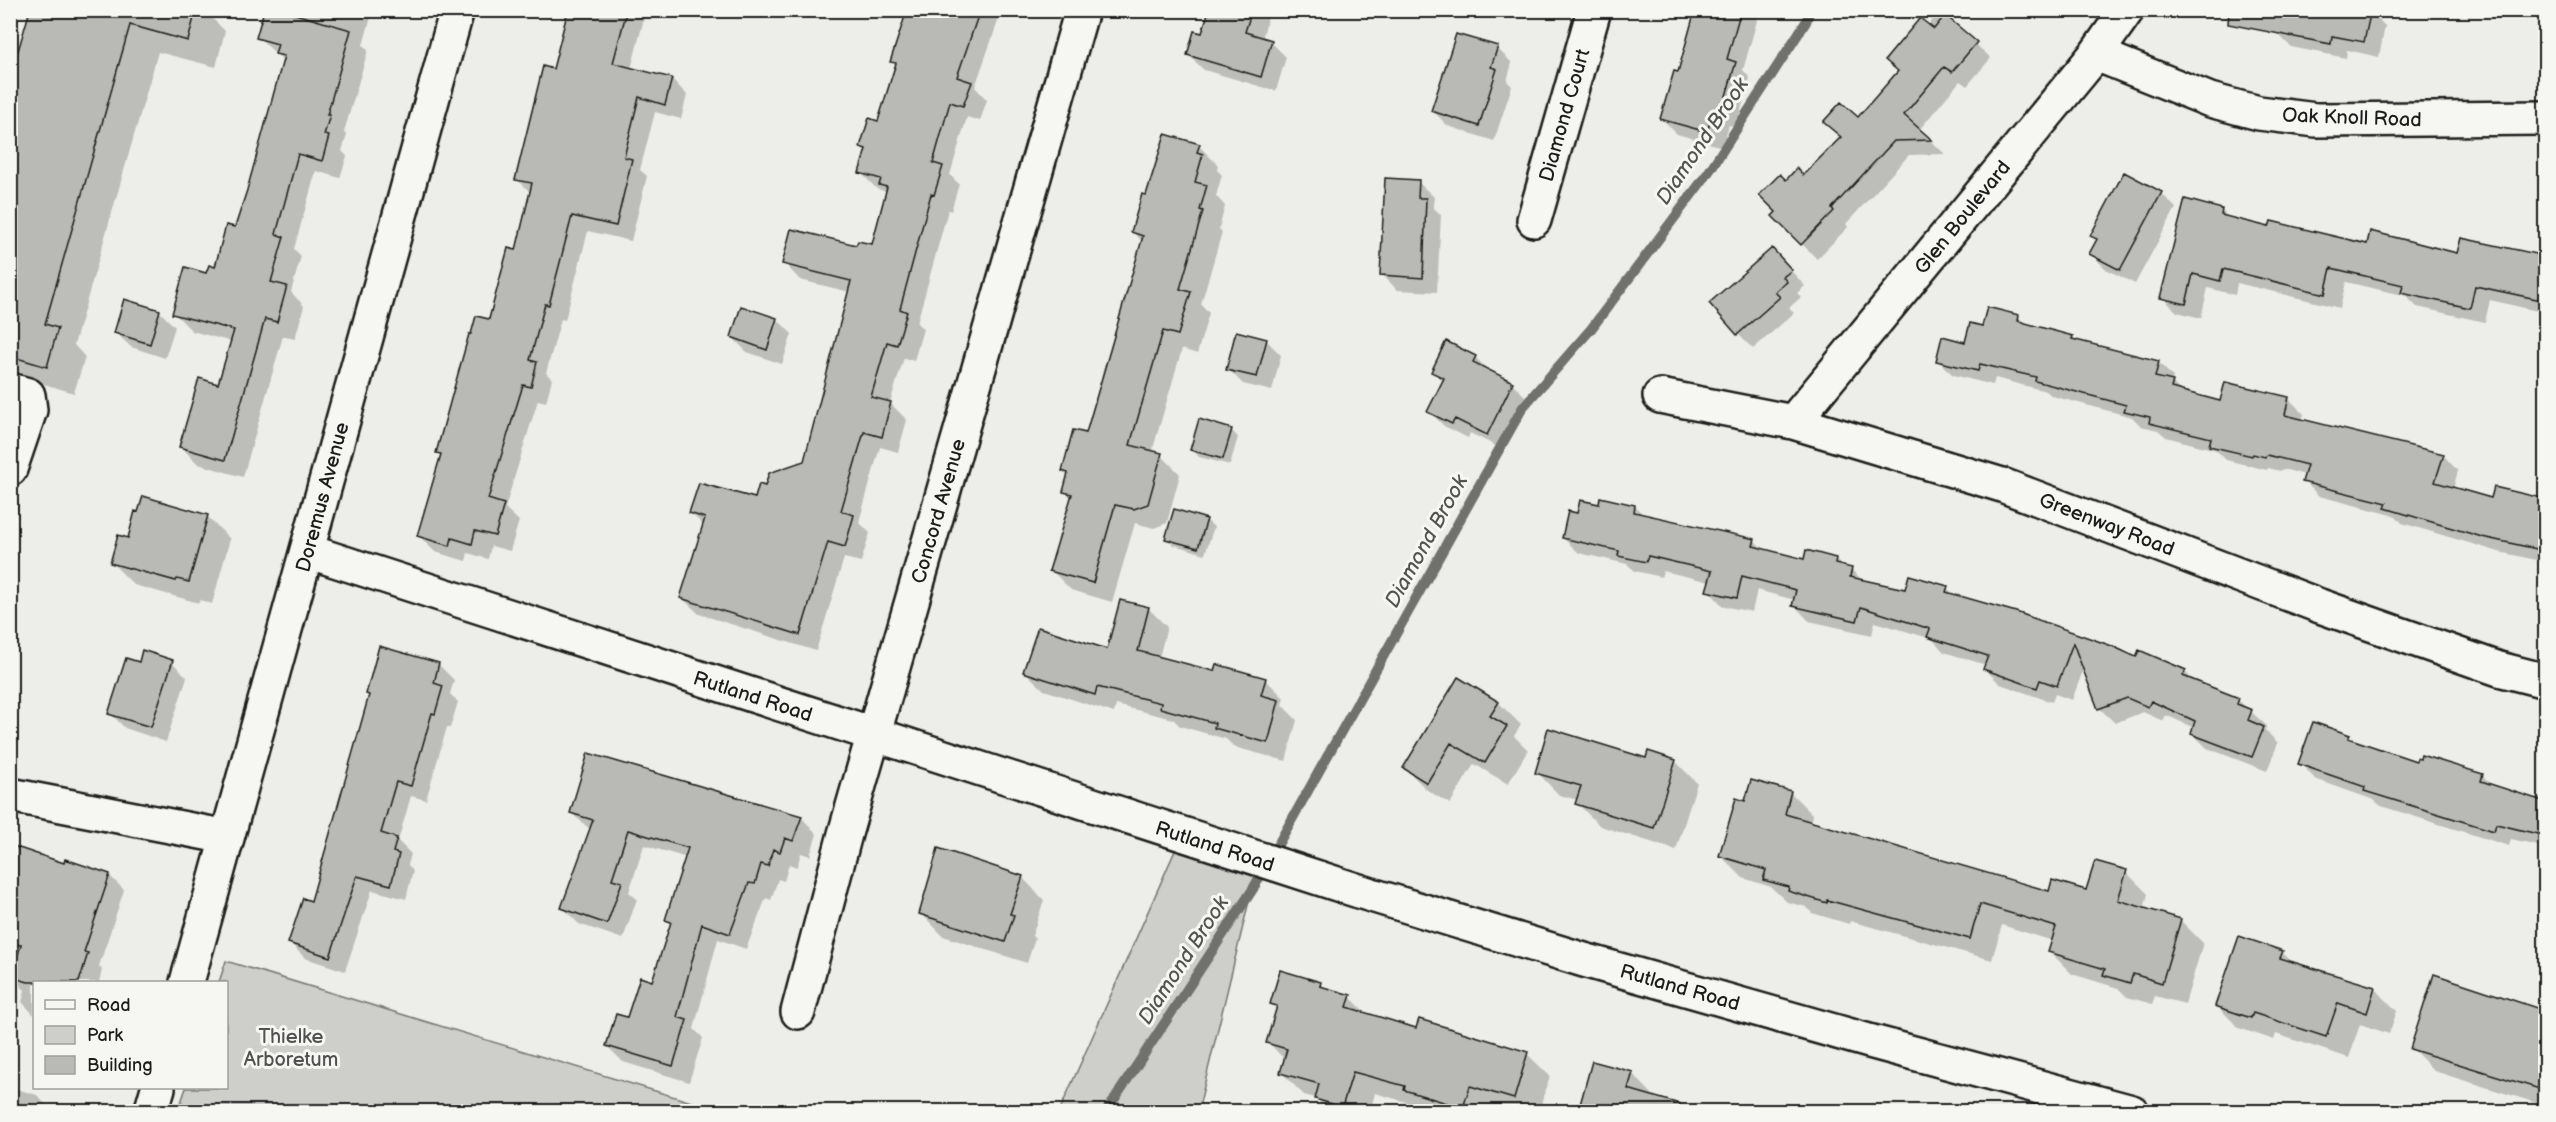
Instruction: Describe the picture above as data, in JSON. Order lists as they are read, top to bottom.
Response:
{
  "streets": {
    "street": [
      "Diamond Court",
      "Oak Knoll Road",
      "Glen Boulevard",
      "Doremus Avenue",
      "Concord Avenue",
      "Greenway Road",
      "Rutland Road"
    ]
  },
  "crossings": [
    ["Oak Knoll Road", "Glen Boulevard"],
    ["Glen Boulevard", "Greenway Road"],
    ["Doremus Avenue", "Rutland Road"],
    ["Concord Avenue", "Rutland Road"]
  ],
  "water": ["Diamond Brook"],
  "parks": ["Thielke Arboretum"],
  "legend": ["Road", "Park", "Building"]
}
